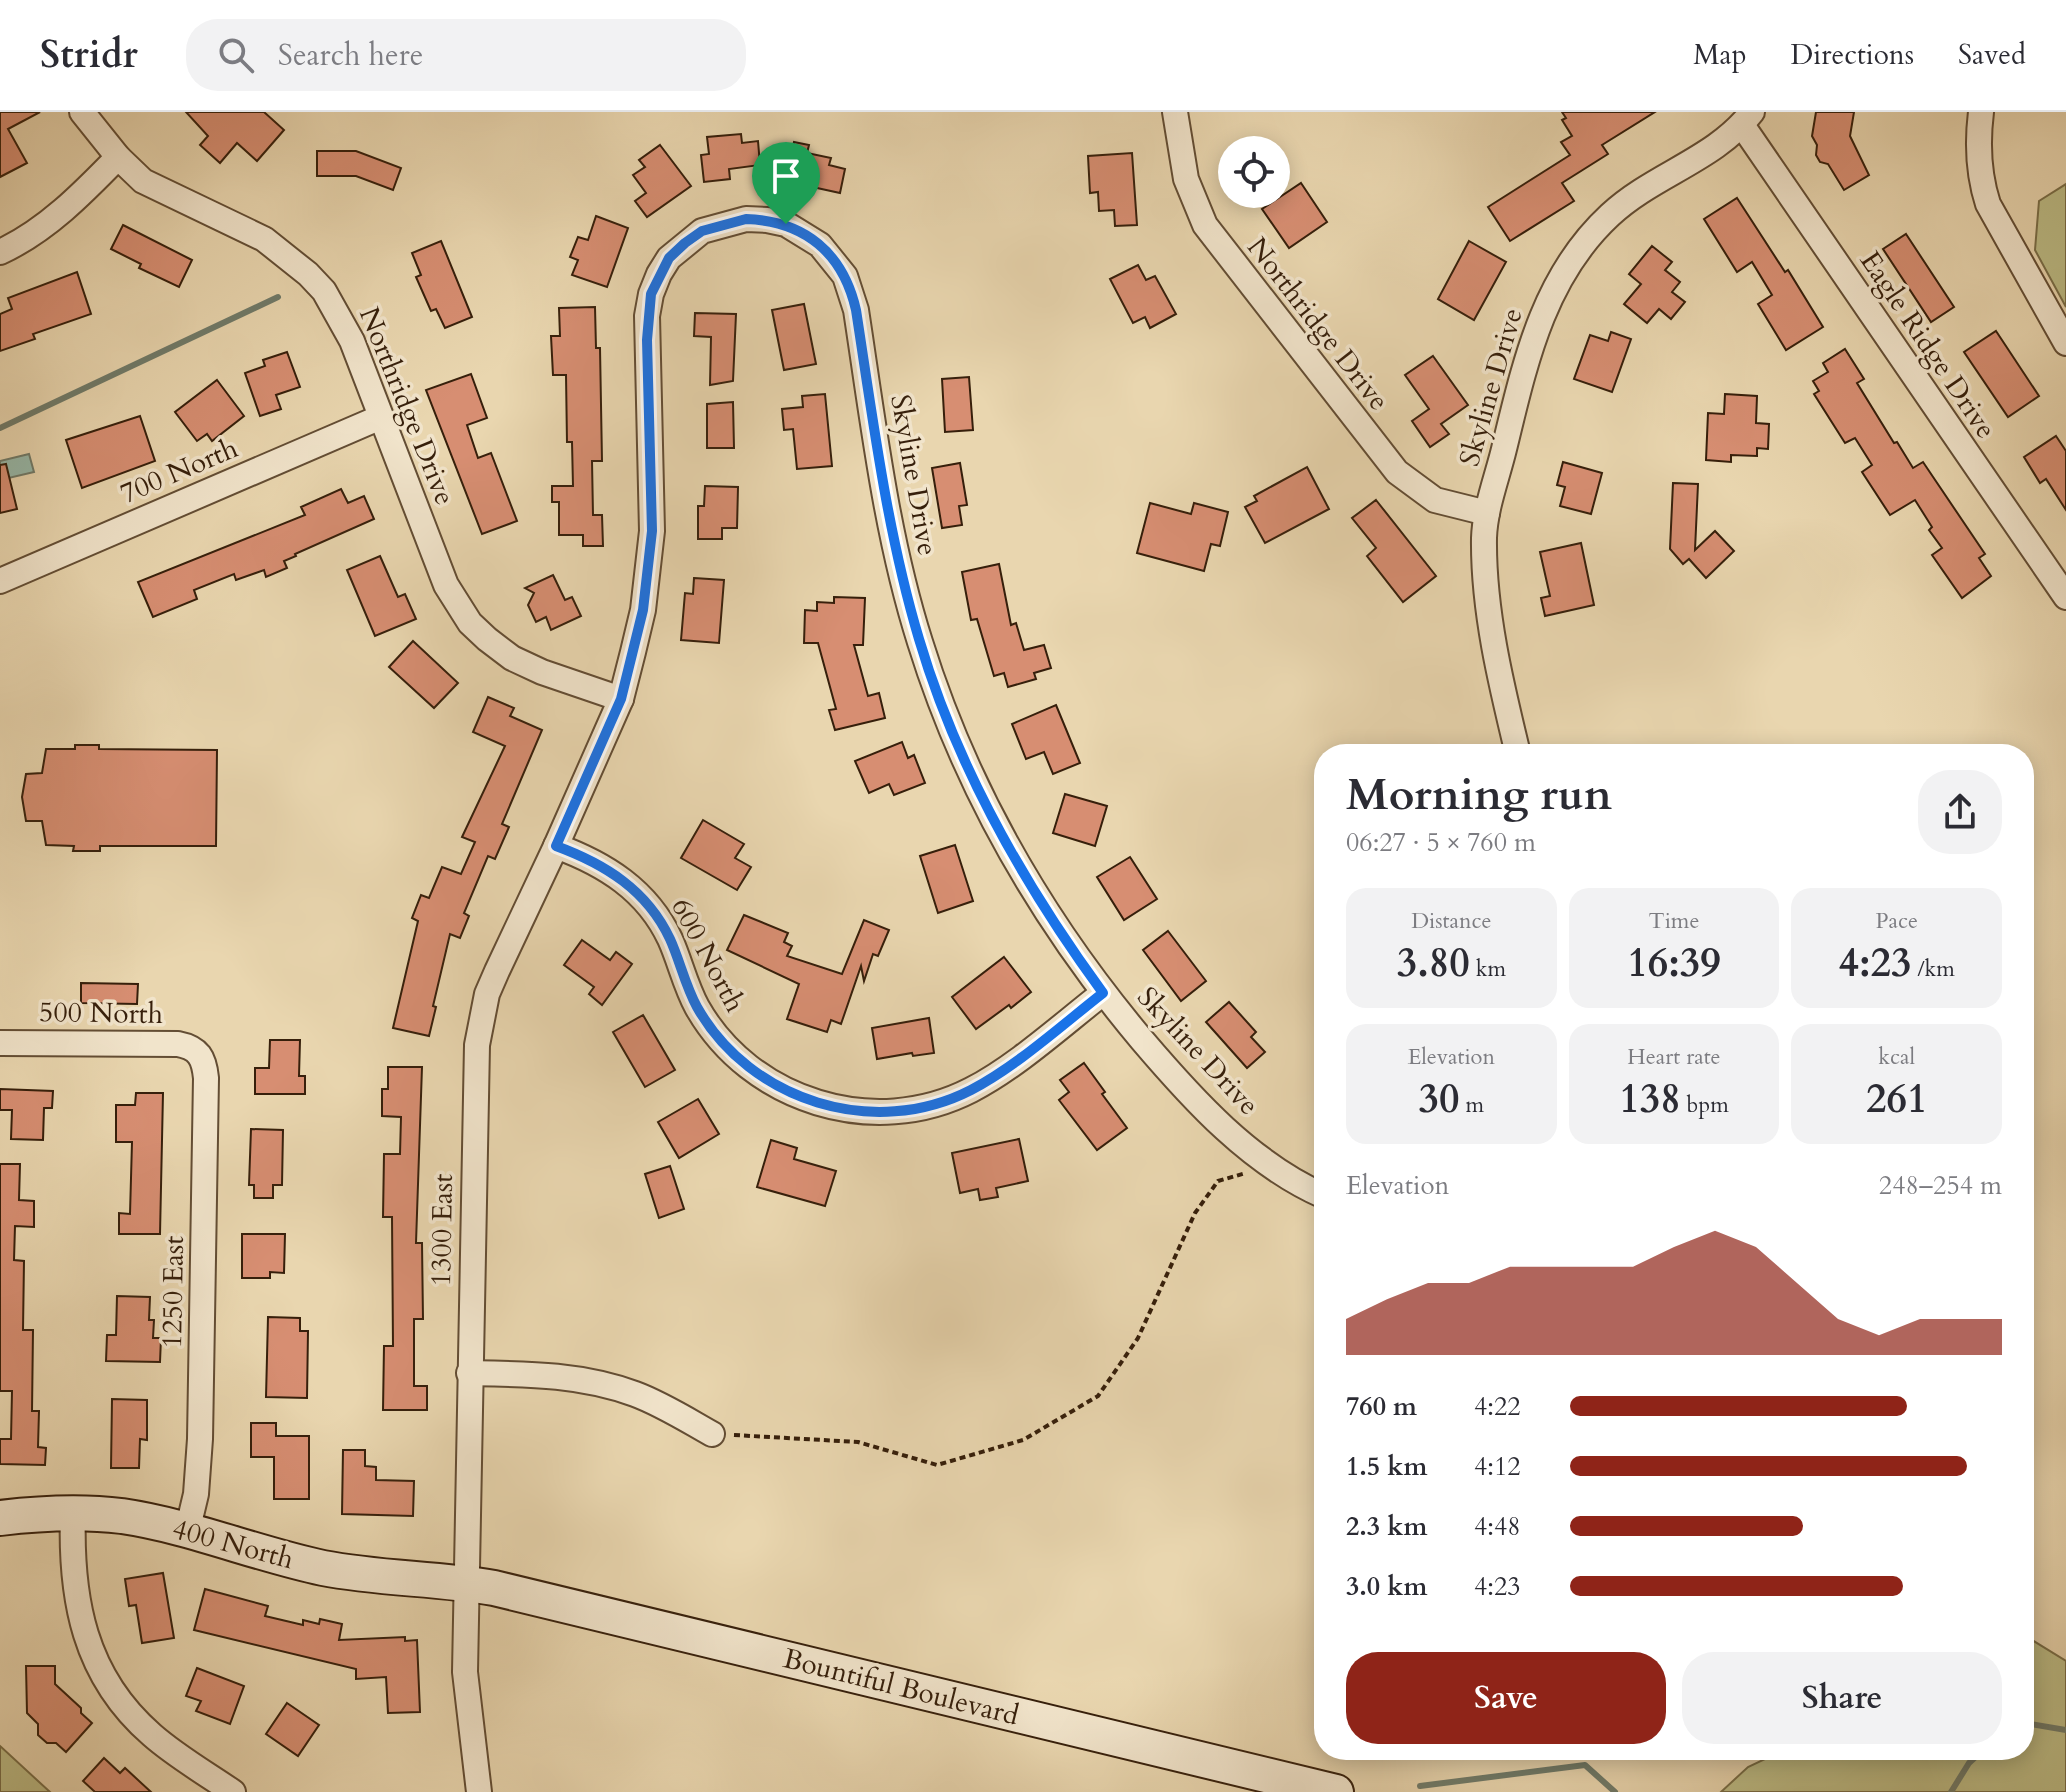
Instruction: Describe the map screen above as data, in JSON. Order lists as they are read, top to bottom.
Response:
{
  "streets": {
    "main road": ["400 North", "Bountiful Boulevard"],
    "street": [
      "Northridge Drive",
      "Eagle Ridge Drive",
      "Skyline Drive",
      "700 North",
      "600 North",
      "500 North",
      "1300 East",
      "1250 East"
    ]
  },
  "crossings": [
    ["Northridge Drive", "Skyline Drive"],
    ["Northridge Drive", "700 North"],
    ["Northridge Drive", "1300 East"],
    ["Eagle Ridge Drive", "Skyline Drive"],
    ["Skyline Drive", "600 North"],
    ["Skyline Drive", "1300 East"],
    ["600 North", "1300 East"],
    ["500 North", "1250 East"],
    ["1300 East", "400 North"],
    ["1300 East", "Bountiful Boulevard"],
    ["1250 East", "400 North"],
    ["400 North", "Bountiful Boulevard"]
  ],
  "page": {
    "header": "Stridr",
    "search": "Search here",
    "nav": ["Map", "Directions", "Saved"],
    "heading": ["Morning run", "06:27 · 5 × 760 m"],
    "stats": [
      ["Distance", "3.80 km"],
      ["Time", "16:39"],
      ["Pace", "4:23 /km"],
      ["Elevation", "30 m"],
      ["Heart rate", "138 bpm"],
      ["kcal", "261"]
    ],
    "chart": ["Elevation", "248–254 m"],
    "list": [
      {
        "name": "760 m",
        "note": "4:22"
      },
      {
        "name": "1.5 km",
        "note": "4:12"
      },
      {
        "name": "2.3 km",
        "note": "4:48"
      },
      {
        "name": "3.0 km",
        "note": "4:23"
      }
    ],
    "buttons": ["Save", "Share"]
  }
}
